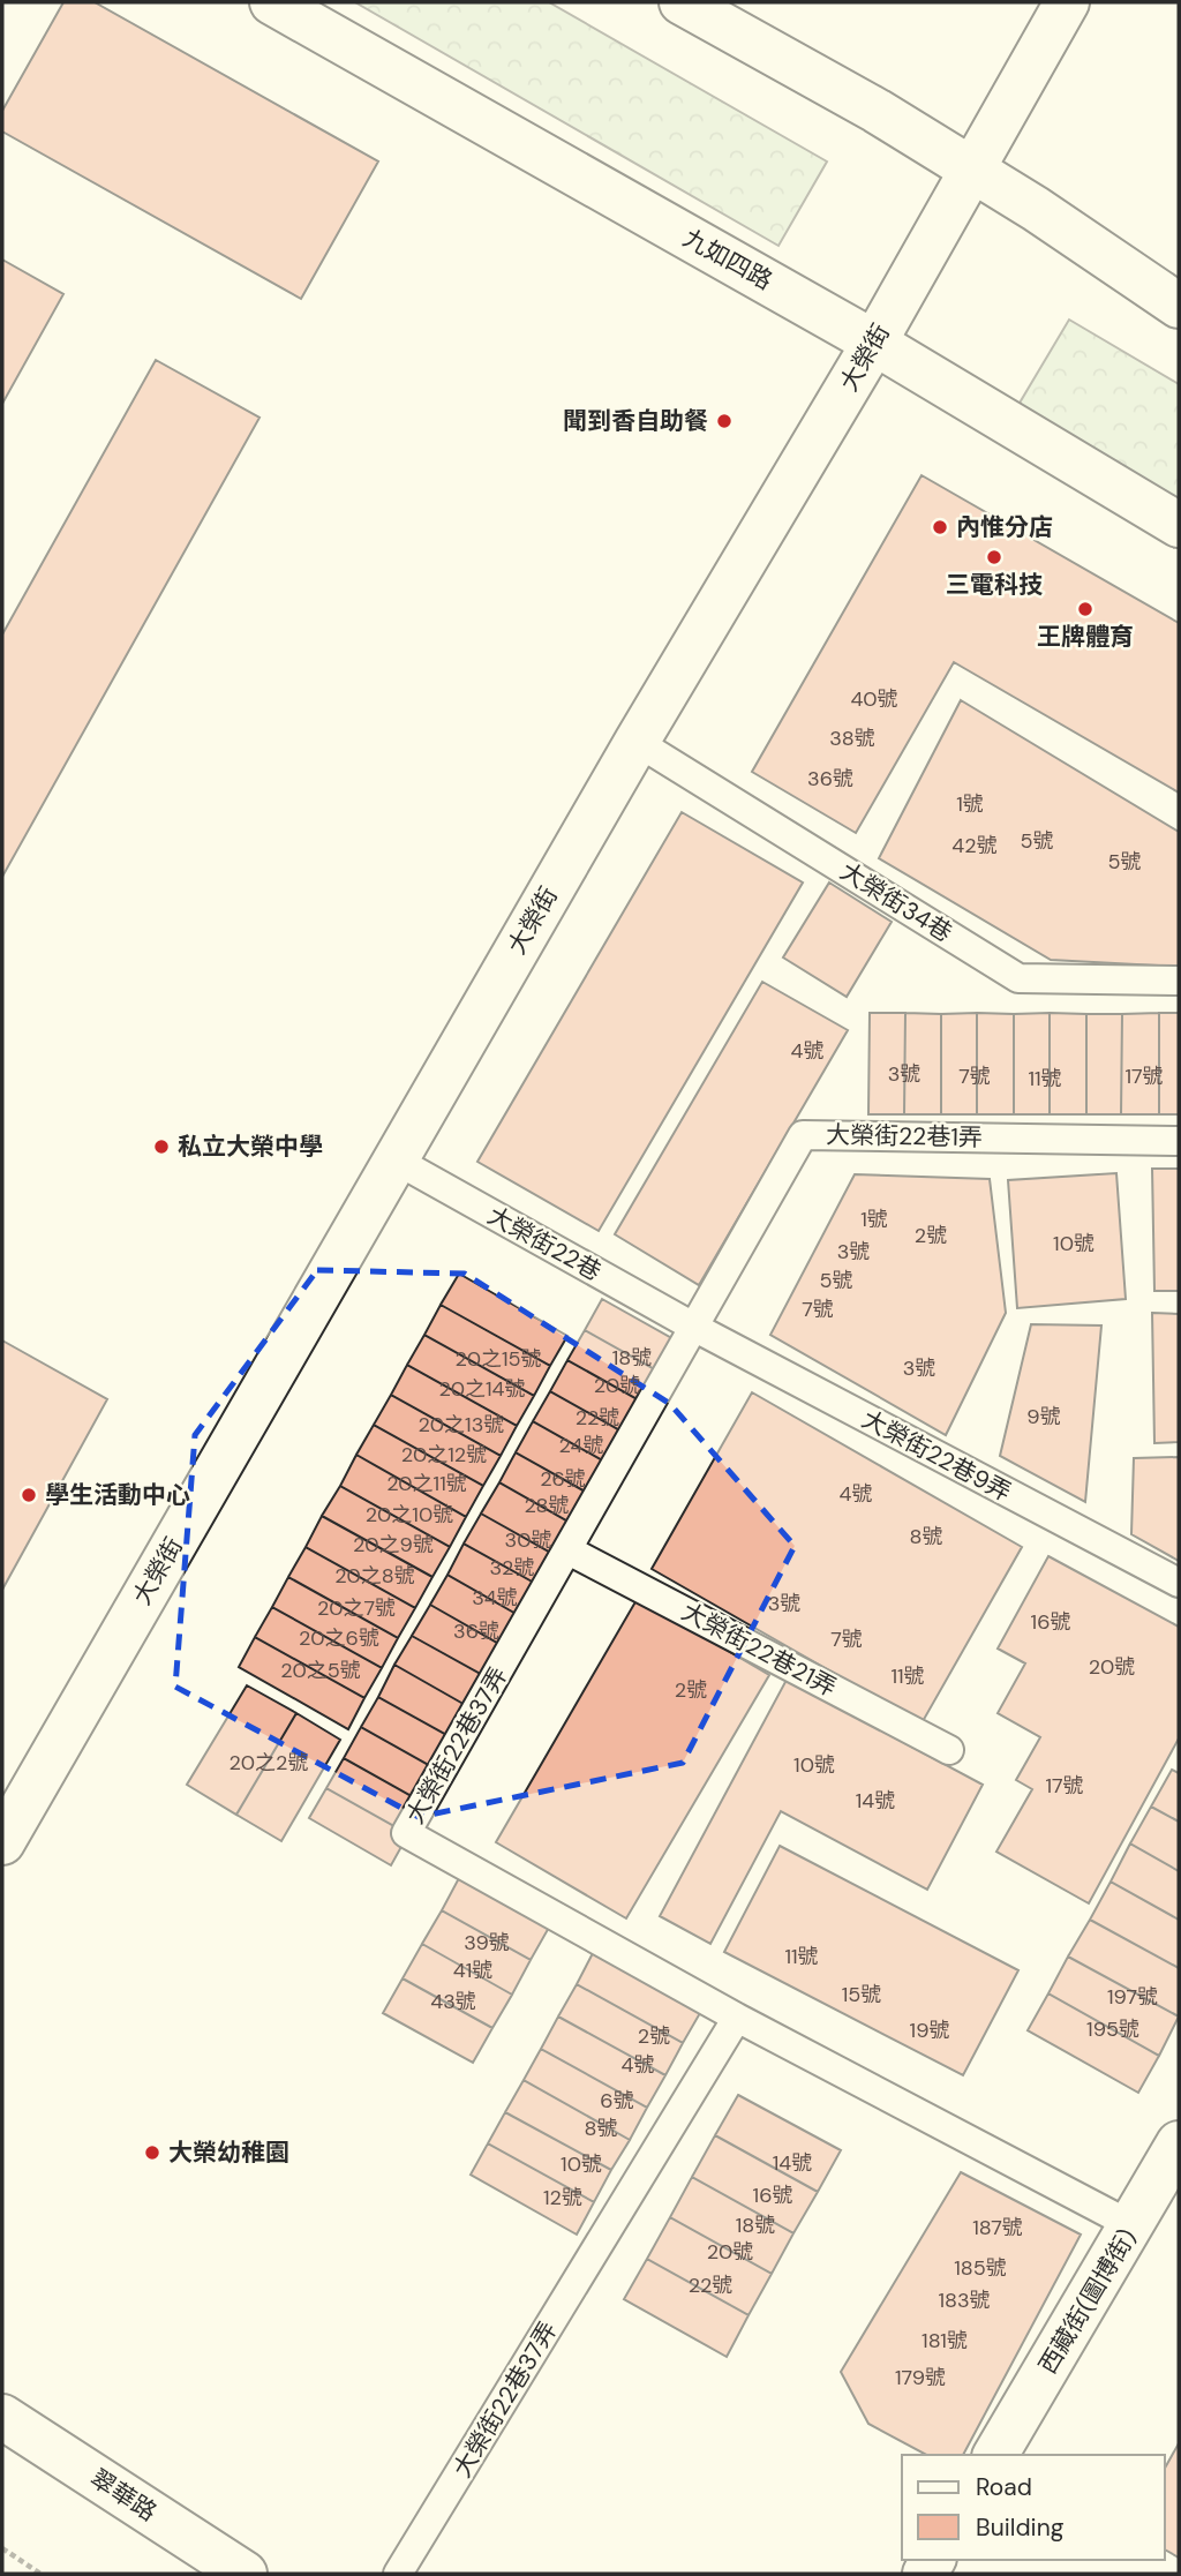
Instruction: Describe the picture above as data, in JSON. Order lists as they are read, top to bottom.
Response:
{
  "streets": {
    "street": [
      "九如四路",
      "大榮街",
      "西藏街(圖博街)",
      "翠華路"
    ],
    "lane": [
      "大榮街34巷",
      "大榮街22巷1弄",
      "大榮街22巷",
      "大榮街22巷9弄",
      "大榮街22巷21弄",
      "大榮街22巷37弄"
    ]
  },
  "crossings": [
    ["九如四路", "大榮街"],
    ["大榮街", "大榮街34巷"],
    ["大榮街", "大榮街22巷"],
    ["大榮街22巷1弄", "大榮街22巷"],
    ["大榮街22巷1弄", "大榮街22巷9弄"],
    ["大榮街22巷1弄", "大榮街22巷37弄"],
    ["大榮街22巷", "大榮街22巷9弄"],
    ["大榮街22巷", "大榮街22巷37弄"],
    ["大榮街22巷9弄", "大榮街22巷37弄"],
    ["大榮街22巷21弄", "大榮街22巷37弄"],
    ["大榮街22巷37弄", "西藏街(圖博街)"]
  ],
  "places": [
    "聞到香自助餐",
    "內惟分店",
    "三電科技",
    "王牌體育",
    "私立大榮中學",
    "學生活動中心",
    "大榮幼稚園"
  ],
  "house_numbers": [
    "40號",
    "38號",
    "36號",
    "1號",
    "5號",
    "42號",
    "5號",
    "4號",
    "3號",
    "7號",
    "17號",
    "11號",
    "1號",
    "2號",
    "10號",
    "3號",
    "5號",
    "7號",
    "18號",
    "20之15號",
    "3號",
    "20號",
    "20之14號",
    "9號",
    "22號",
    "20之13號",
    "24號",
    "20之12號",
    "26號",
    "20之11號",
    "4號",
    "28號",
    "20之10號",
    "8號",
    "30號",
    "20之9號",
    "32號",
    "20之8號",
    "34號",
    "3號",
    "20之7號",
    "16號",
    "36號",
    "20之6號",
    "7號",
    "20號",
    "20之5號",
    "11號",
    "2號",
    "20之2號",
    "10號",
    "17號",
    "14號",
    "39號",
    "11號",
    "41號",
    "15號",
    "197號",
    "43號",
    "195號",
    "19號",
    "2號",
    "4號",
    "6號",
    "8號",
    "14號",
    "10號",
    "16號",
    "12號",
    "18號",
    "187號",
    "20號",
    "185號",
    "22號",
    "183號",
    "181號",
    "179號"
  ],
  "legend": ["Road", "Building"]
}
